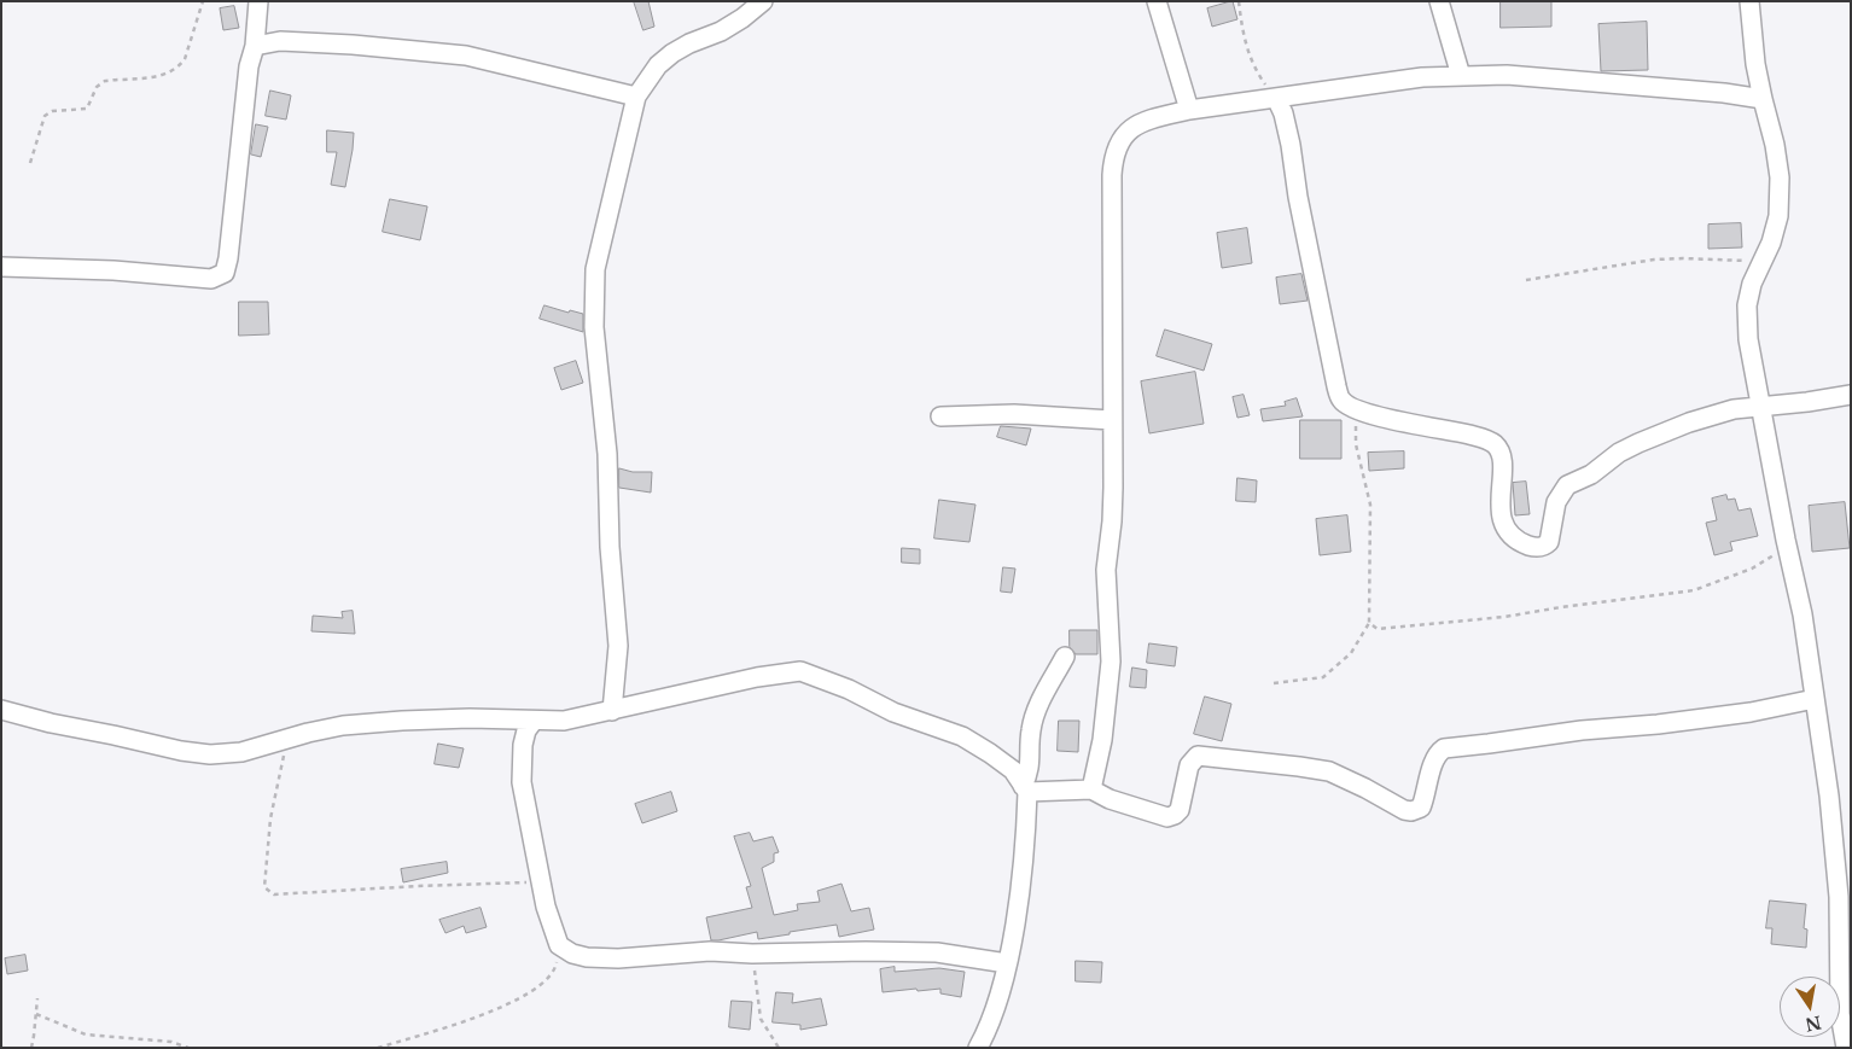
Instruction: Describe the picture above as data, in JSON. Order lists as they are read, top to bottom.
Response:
{
  "north": "bottom"
}
